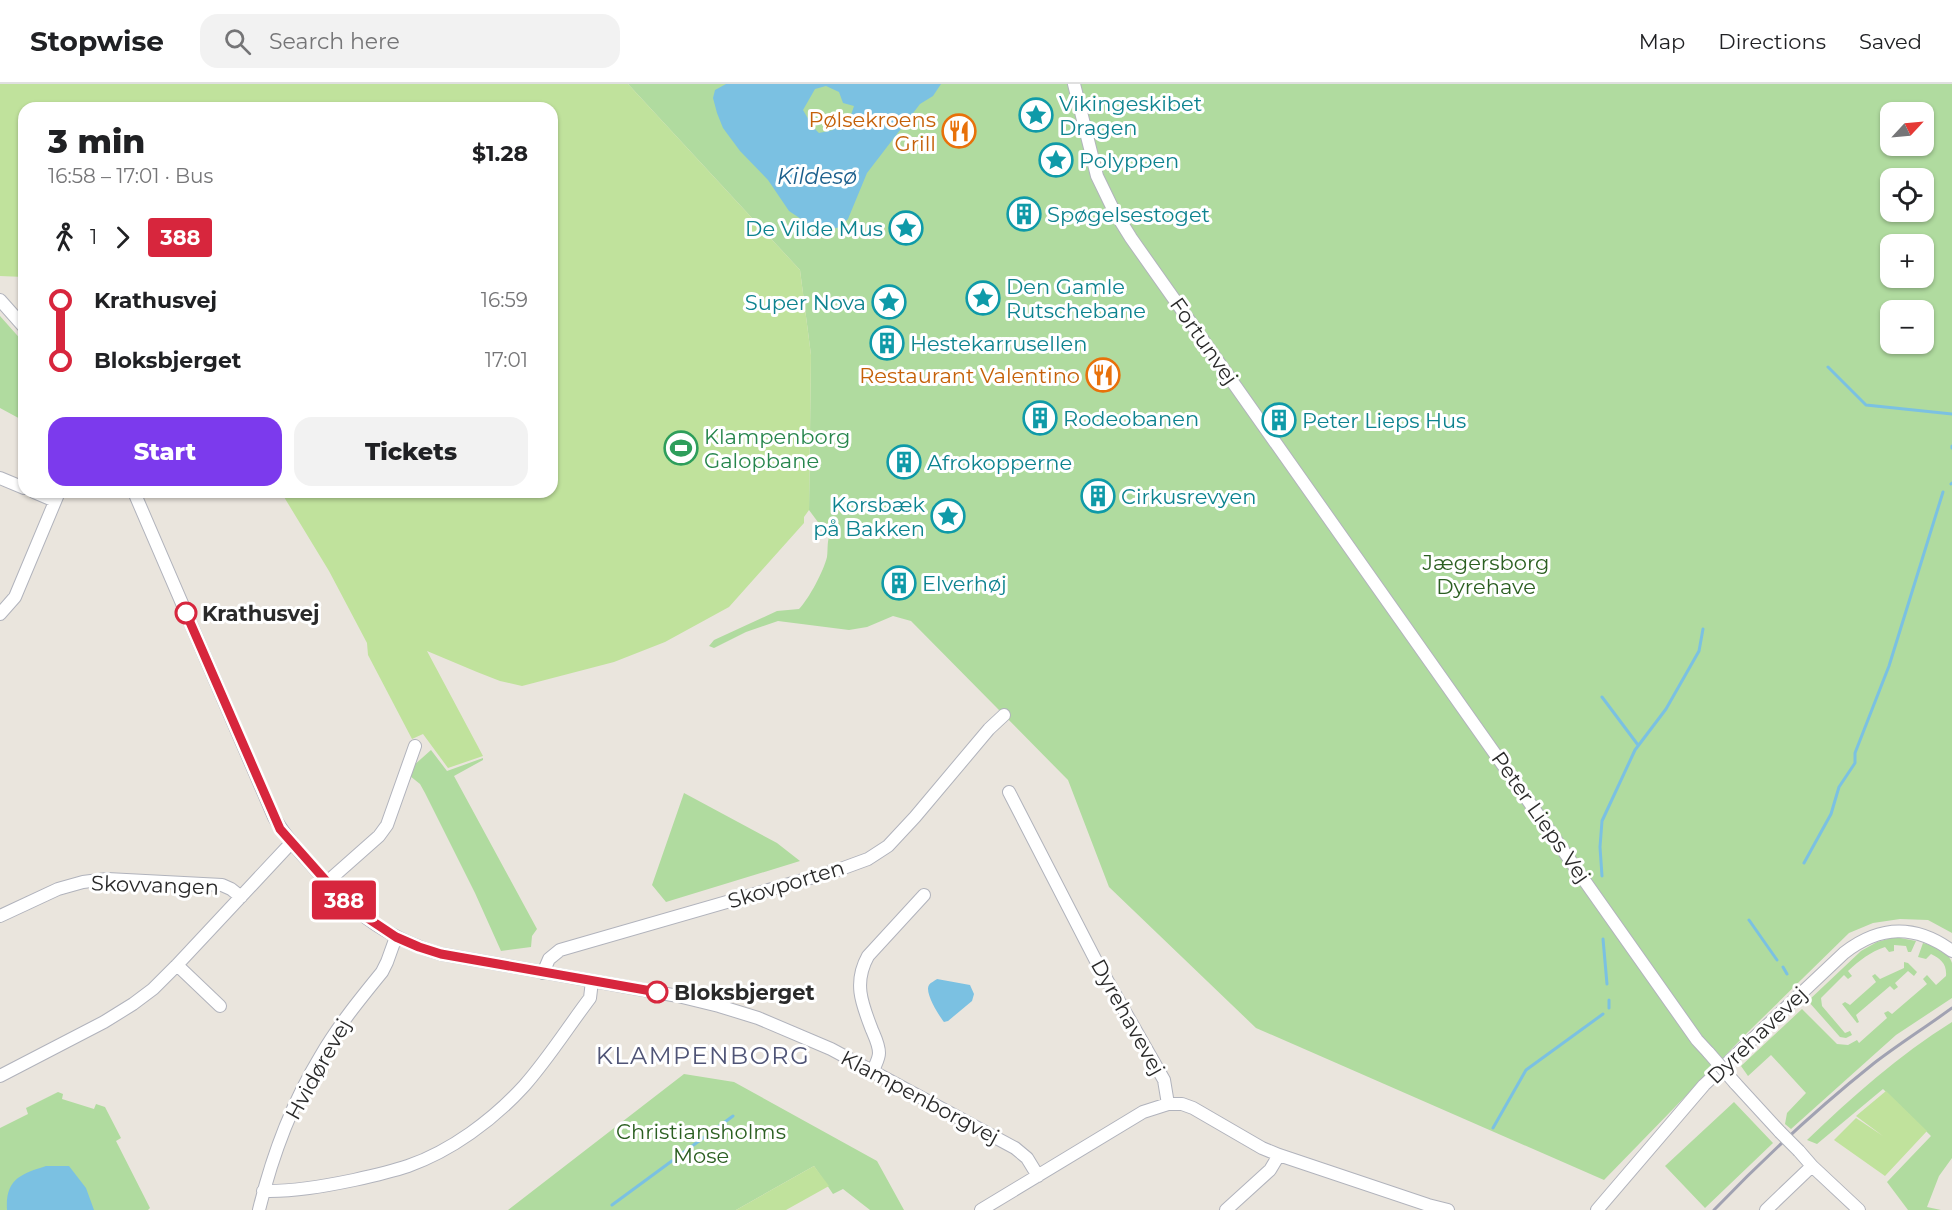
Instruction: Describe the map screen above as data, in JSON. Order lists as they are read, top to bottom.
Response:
{
  "streets": {
    "street": [
      "Fortunvej",
      "Peter Lieps Vej",
      "Skovporten",
      "Skovvangen",
      "Dyrehavevej",
      "Hvidørevej",
      "Klampenborgvej"
    ]
  },
  "crossings": [
    ["Fortunvej", "Peter Lieps Vej"],
    ["Skovporten", "Klampenborgvej"],
    ["Hvidørevej", "Klampenborgvej"]
  ],
  "districts": ["KLAMPENBORG"],
  "water": ["Kildesø"],
  "parks": ["Jægersborg Dyrehave", "Christiansholms Mose"],
  "places": {
    "place": [
      "Vikingeskibet Dragen",
      "Polyppen",
      "De Vilde Mus",
      "Den Gamle Rutschebane",
      "Super Nova",
      "Korsbæk på Bakken"
    ],
    "restaurant": ["Pølsekroens Grill", "Restaurant Valentino"],
    "building": [
      "Spøgelsestoget",
      "Hestekarrusellen",
      "Rodeobanen",
      "Peter Lieps Hus",
      "Afrokopperne",
      "Cirkusrevyen",
      "Elverhøj"
    ],
    "sports": ["Klampenborg Galopbane"],
    "other": ["Krathusvej", "Bloksbjerget"]
  },
  "lines": ["bus line 388"],
  "north": "top right",
  "page": {
    "header": "Stopwise",
    "search": "Search here",
    "nav": ["Map", "Directions", "Saved"],
    "on_map": "388",
    "map_buttons": ["+", "−"],
    "heading": ["3 min", "16:58 – 17:01 · Bus", "$1.28"],
    "legs": ["1", "388"],
    "list": [
      {
        "name": "Krathusvej",
        "value": "16:59"
      },
      {
        "name": "Bloksbjerget",
        "value": "17:01"
      }
    ],
    "buttons": ["Start", "Tickets"]
  }
}
